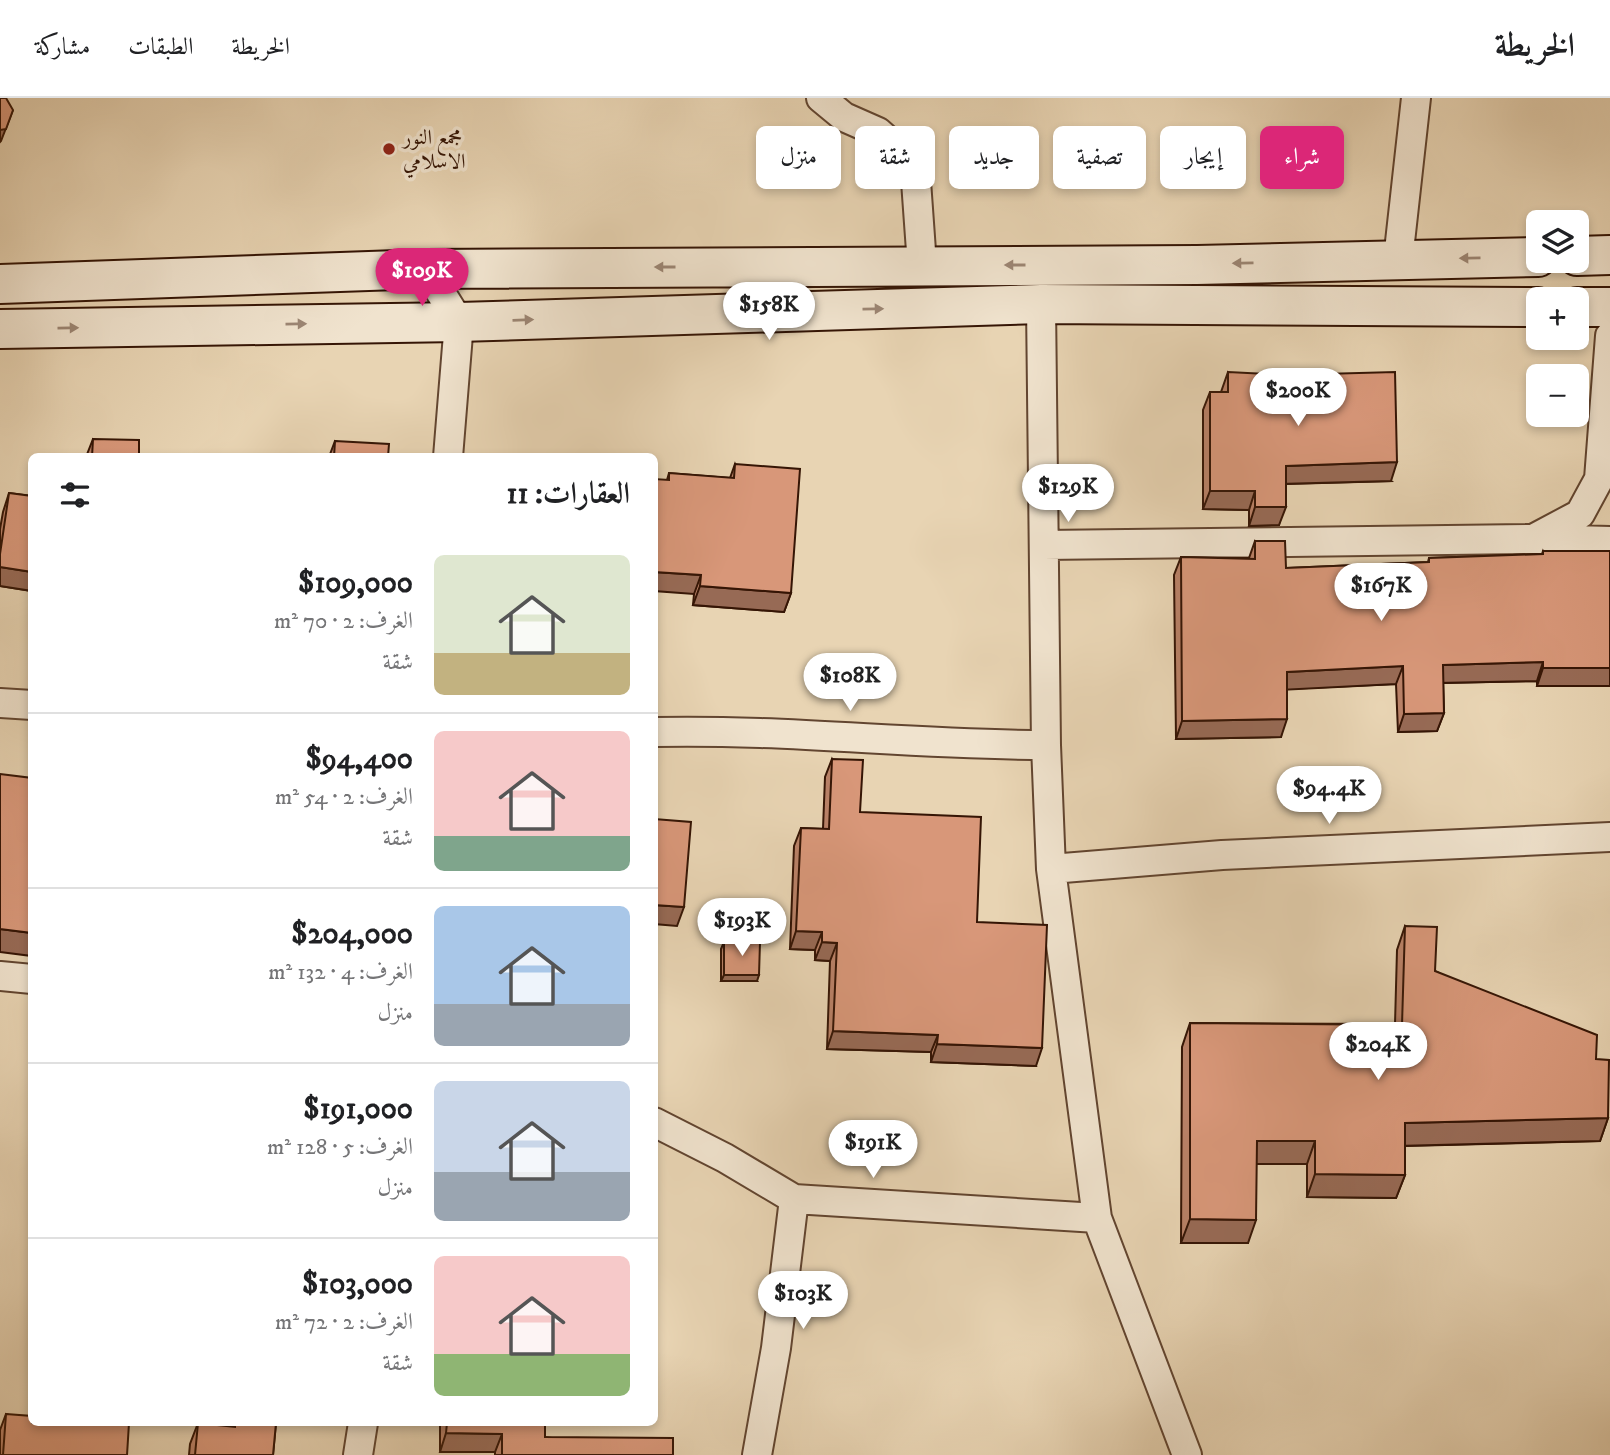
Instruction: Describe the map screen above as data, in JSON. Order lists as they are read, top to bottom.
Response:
{
  "places": ["مجمع النور الاسلامي"],
  "page": {
    "header": "الخريطة",
    "nav": ["الخريطة", "الطبقات", "مشاركة"],
    "chip": [
      "شراء",
      "إيجار",
      "تصفية",
      "جديد",
      "شقة",
      "منزل"
    ],
    "map_buttons": ["+", "−"],
    "price": [
      "$109K",
      "$158K",
      "$200K",
      "$129K",
      "$167K",
      "$108K",
      "$94.4K",
      "$193K",
      "$204K",
      "$191K",
      "$103K"
    ],
    "heading": "العقارات: 11",
    "list": [
      {
        "name": "$109,000",
        "note": "الغرف: 2 · 70 m² · شقة"
      },
      {
        "name": "$94,400",
        "note": "الغرف: 2 · 54 m² · شقة"
      },
      {
        "name": "$204,000",
        "note": "الغرف: 4 · 132 m² · منزل"
      },
      {
        "name": "$191,000",
        "note": "الغرف: 5 · 128 m² · منزل"
      },
      {
        "name": "$103,000",
        "note": "الغرف: 2 · 72 m² · شقة"
      }
    ]
  }
}
